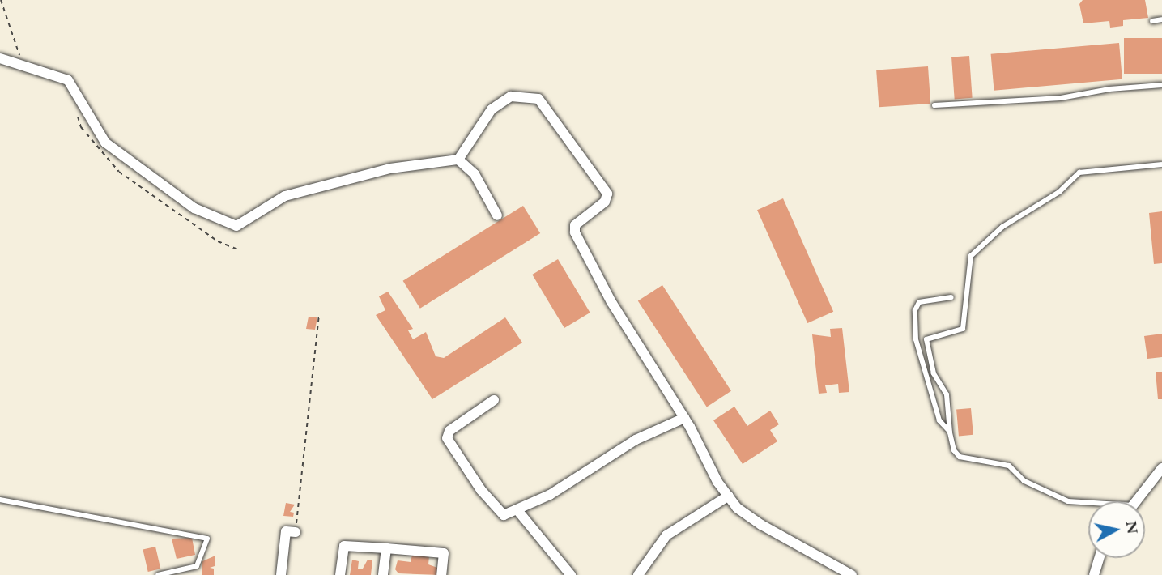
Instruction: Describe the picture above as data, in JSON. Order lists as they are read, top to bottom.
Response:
{
  "north": "right"
}
